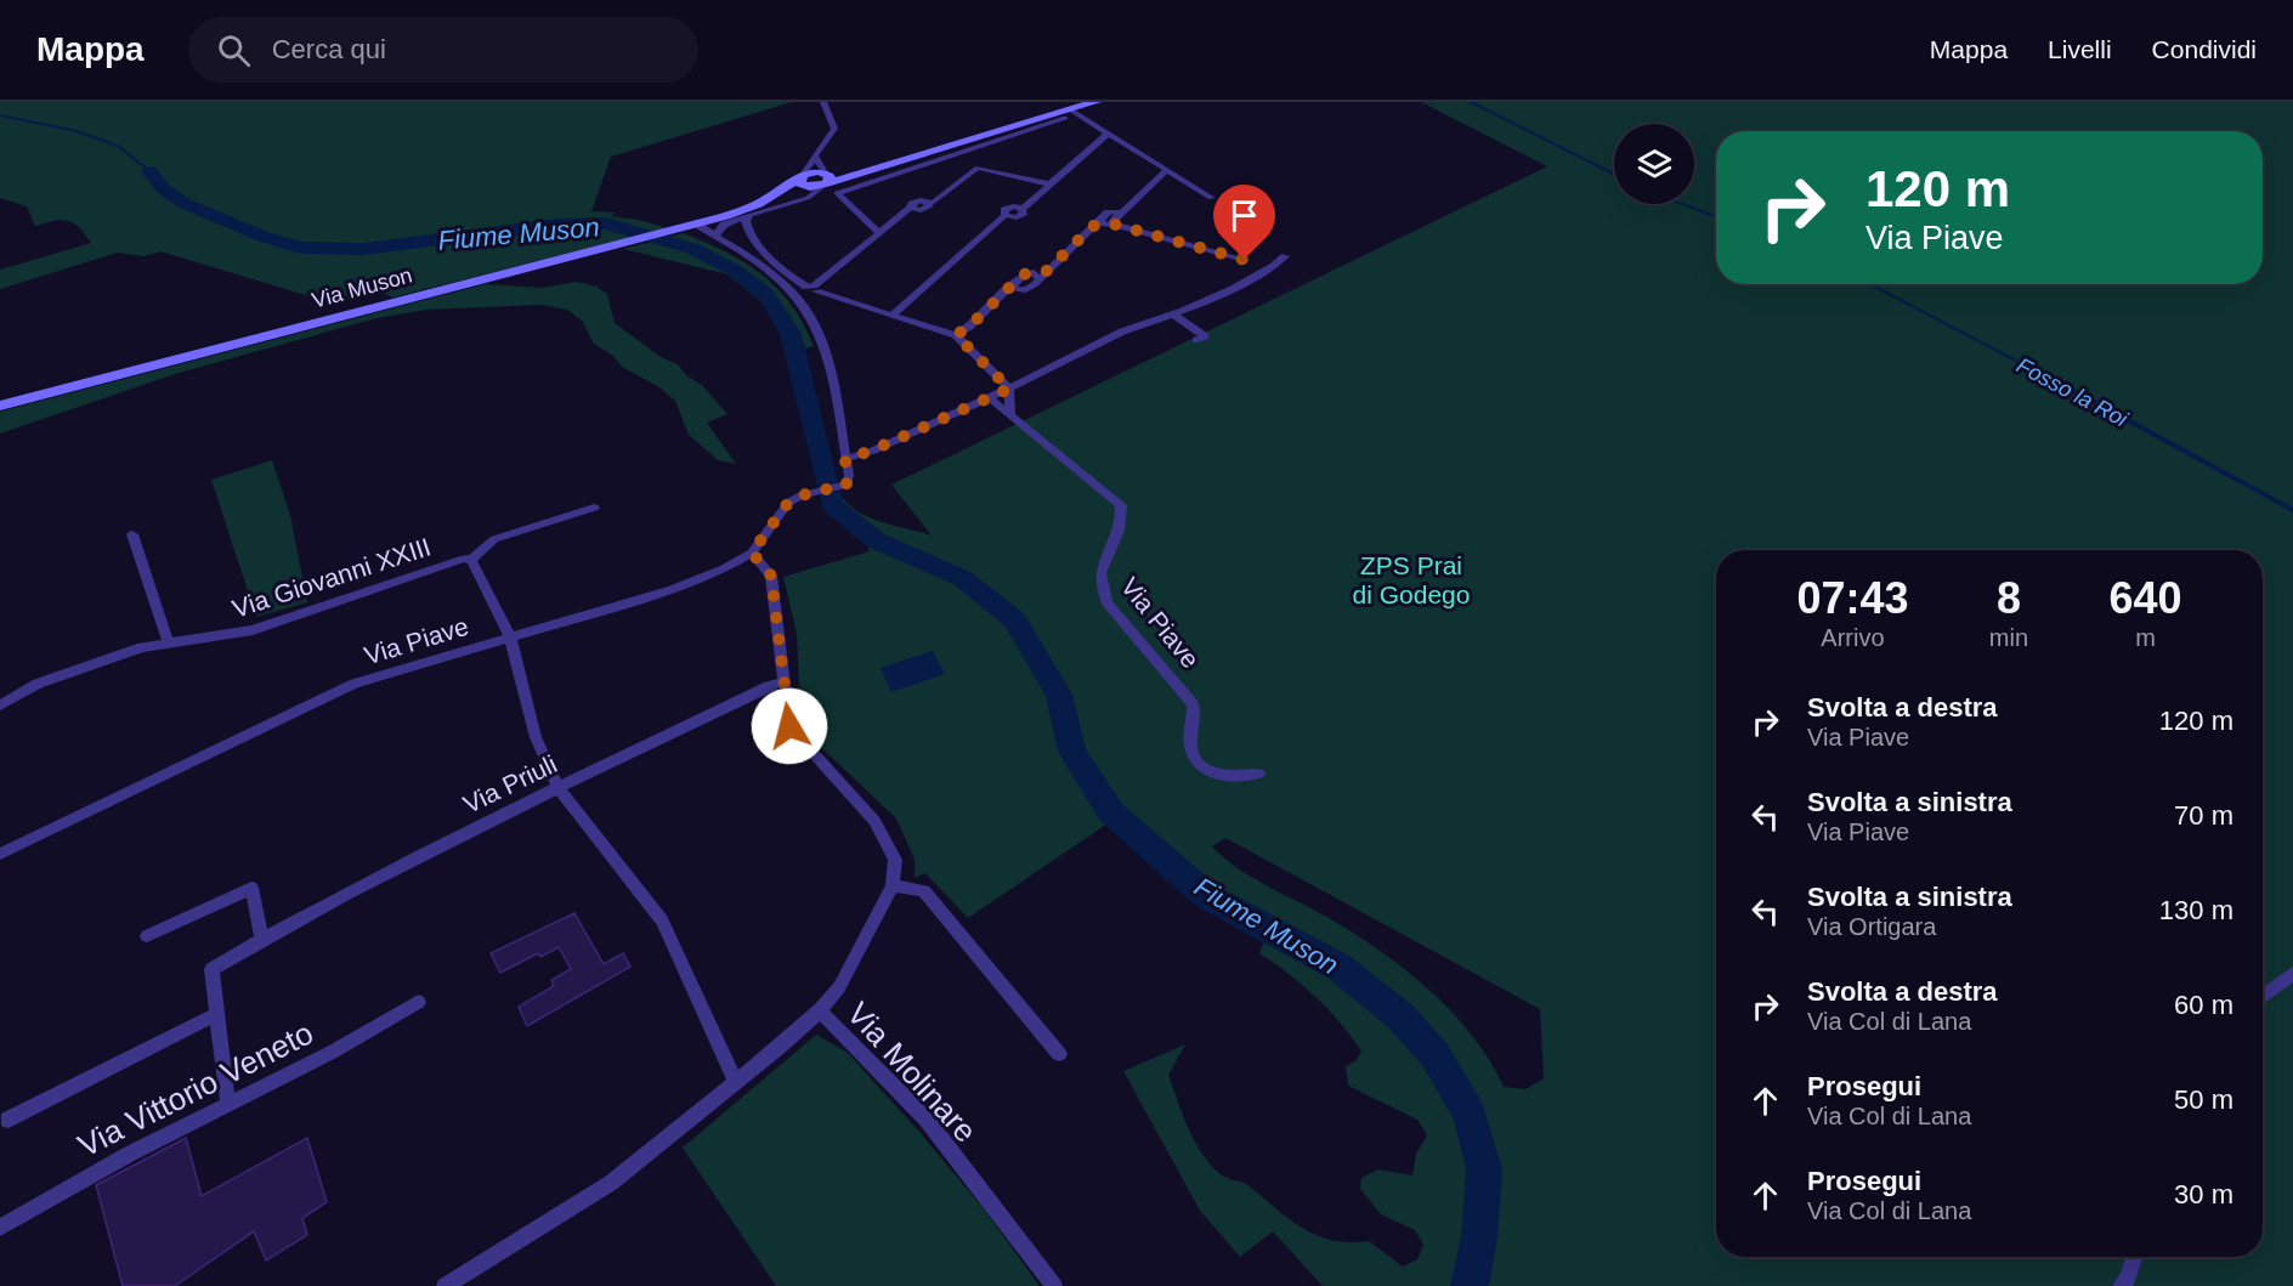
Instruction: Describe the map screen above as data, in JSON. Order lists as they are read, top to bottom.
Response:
{
  "streets": {
    "main road": ["Via Muson"],
    "street": [
      "Via Giovanni XXIII",
      "Via Piave",
      "Via Priuli",
      "Via Molinare",
      "Via Vittorio Veneto"
    ]
  },
  "crossings": [
    ["Via Giovanni XXIII", "Via Piave"],
    ["Via Giovanni XXIII", "Via Priuli"],
    ["Via Piave", "Via Molinare"],
    ["Via Priuli", "Via Molinare"],
    ["Via Priuli", "Via Vittorio Veneto"]
  ],
  "water": ["Fiume Muson", "Fosso la Roi"],
  "parks": ["ZPS Prai di Godego"],
  "page": {
    "header": "Mappa",
    "search": "Cerca qui",
    "nav": ["Mappa", "Livelli", "Condividi"],
    "turn": ["120 m", "Via Piave"],
    "eta": [
      "07:43",
      "Arrivo",
      "8",
      "min",
      "640",
      "m"
    ],
    "list": [
      {
        "name": "Svolta a destra",
        "note": "Via Piave",
        "value": "120 m"
      },
      {
        "name": "Svolta a sinistra",
        "note": "Via Piave",
        "value": "70 m"
      },
      {
        "name": "Svolta a sinistra",
        "note": "Via Ortigara",
        "value": "130 m"
      },
      {
        "name": "Svolta a destra",
        "note": "Via Col di Lana",
        "value": "60 m"
      },
      {
        "name": "Prosegui",
        "note": "Via Col di Lana",
        "value": "50 m"
      },
      {
        "name": "Prosegui",
        "note": "Via Col di Lana",
        "value": "30 m"
      }
    ]
  }
}
